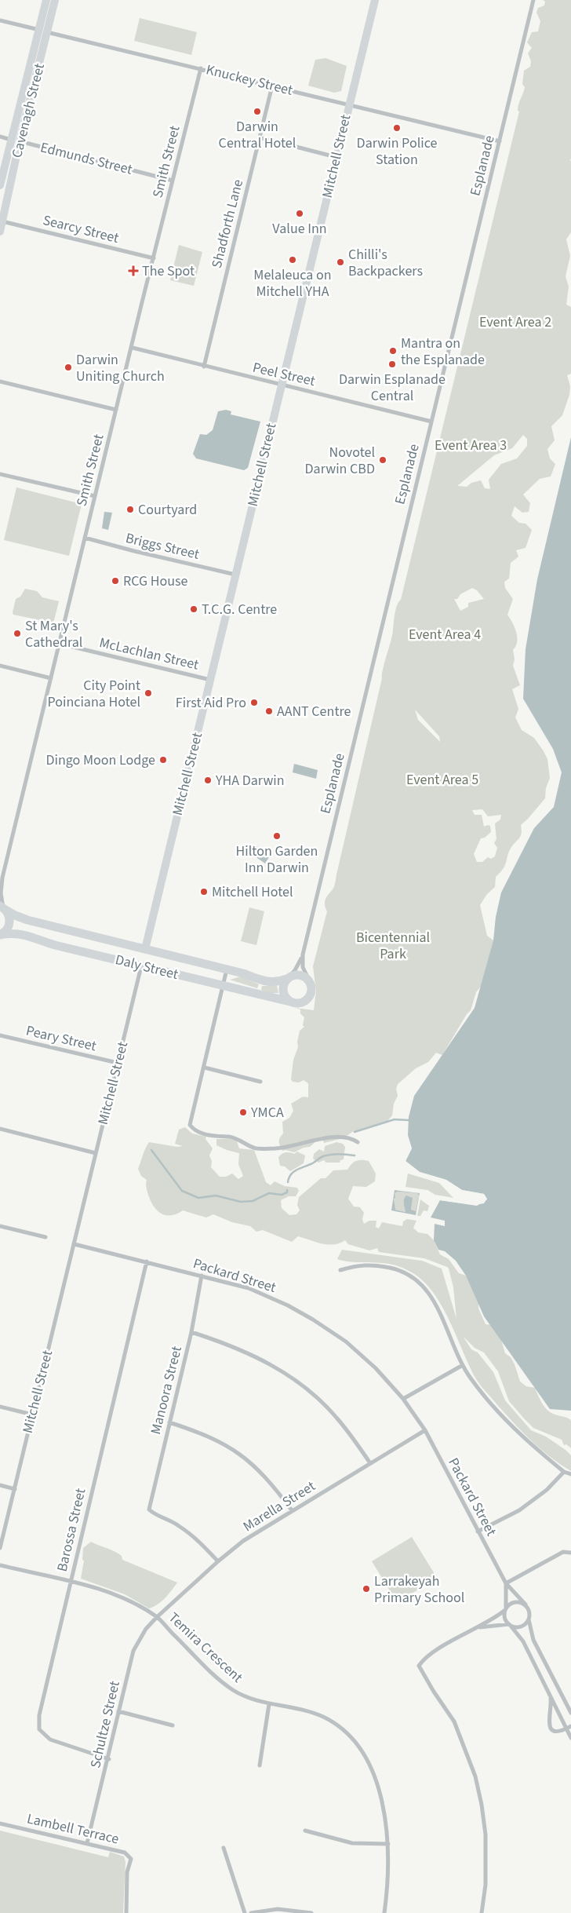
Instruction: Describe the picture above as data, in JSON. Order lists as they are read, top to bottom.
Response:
{
  "streets": {
    "main road": ["Mitchell Street", "Daly Street"],
    "street": [
      "Knuckey Street",
      "Cavenagh Street",
      "Edmunds Street",
      "Smith Street",
      "Esplanade",
      "Shadforth Lane",
      "Searcy Street",
      "Peel Street",
      "Briggs Street",
      "McLachlan Street",
      "Peary Street",
      "Packard Street",
      "Manoora Street",
      "Marella Street",
      "Barossa Street",
      "Temira Crescent",
      "Schultze Street",
      "Lambell Terrace"
    ]
  },
  "crossings": [
    ["Knuckey Street", "Cavenagh Street"],
    ["Knuckey Street", "Mitchell Street"],
    ["Knuckey Street", "Smith Street"],
    ["Knuckey Street", "Esplanade"],
    ["Knuckey Street", "Shadforth Lane"],
    ["Cavenagh Street", "Edmunds Street"],
    ["Cavenagh Street", "Searcy Street"],
    ["Mitchell Street", "Peel Street"],
    ["Mitchell Street", "Briggs Street"],
    ["Mitchell Street", "McLachlan Street"],
    ["Mitchell Street", "Daly Street"],
    ["Mitchell Street", "Peary Street"],
    ["Mitchell Street", "Packard Street"],
    ["Edmunds Street", "Smith Street"],
    ["Smith Street", "Searcy Street"],
    ["Smith Street", "Peel Street"],
    ["Smith Street", "Briggs Street"],
    ["Smith Street", "McLachlan Street"],
    ["Smith Street", "Daly Street"],
    ["Esplanade", "Peel Street"],
    ["Esplanade", "Daly Street"],
    ["Shadforth Lane", "Peel Street"],
    ["Packard Street", "Manoora Street"],
    ["Packard Street", "Marella Street"],
    ["Packard Street", "Barossa Street"],
    ["Manoora Street", "Marella Street"],
    ["Marella Street", "Temira Crescent"],
    ["Marella Street", "Schultze Street"],
    ["Barossa Street", "Temira Crescent"],
    ["Barossa Street", "Schultze Street"],
    ["Temira Crescent", "Schultze Street"],
    ["Schultze Street", "Lambell Terrace"]
  ],
  "parks": [
    "Event Area 2",
    "Event Area 3",
    "Event Area 4",
    "Event Area 5",
    "Bicentennial Park"
  ],
  "places": {
    "other": [
      "Darwin Central Hotel",
      "Darwin Police Station",
      "Value Inn",
      "Melaleuca on Mitchell YHA",
      "Chilli's Backpackers",
      "Mantra on the Esplanade",
      "Darwin Esplanade Central",
      "Darwin Uniting Church",
      "Novotel Darwin CBD",
      "Courtyard",
      "RCG House",
      "T.C.G. Centre",
      "St Mary's Cathedral",
      "City Point Poinciana Hotel",
      "First Aid Pro",
      "AANT Centre",
      "Dingo Moon Lodge",
      "YHA Darwin",
      "Hilton Garden Inn Darwin",
      "Mitchell Hotel",
      "YMCA",
      "Larrakeyah Primary School"
    ],
    "health": ["The Spot"]
  }
}
